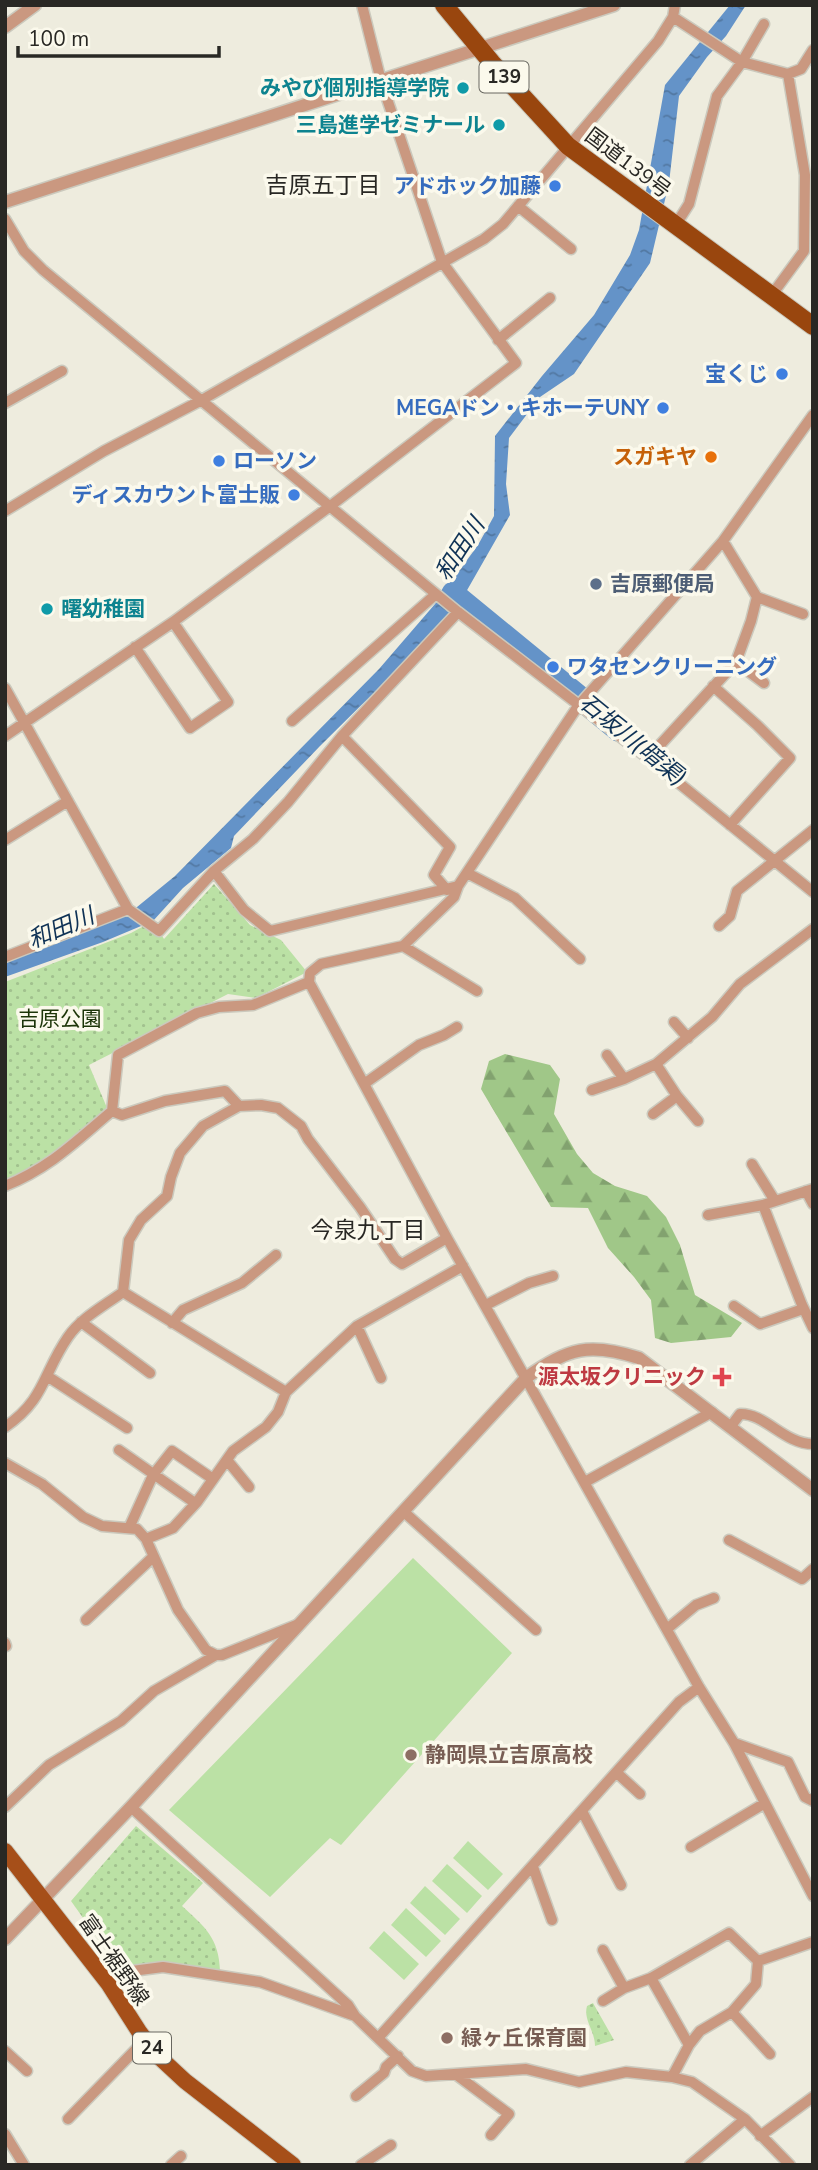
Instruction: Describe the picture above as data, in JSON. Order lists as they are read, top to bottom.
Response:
{
  "streets": {
    "highway": ["139", "国道139号"],
    "main road": ["富士裾野線", "24"]
  },
  "districts": ["吉原五丁目", "今泉九丁目"],
  "water": ["和田川", "石坂川(暗渠)"],
  "parks": ["吉原公園"],
  "places": {
    "other": [
      "みやび個別指導学院",
      "三島進学ゼミナール",
      "アドホック加藤",
      "宝くじ",
      "MEGAドン・キホーテUNY",
      "スガキヤ",
      "ローソン",
      "ディスカウント富士販",
      "吉原郵便局",
      "曙幼稚園",
      "ワタセンクリーニング",
      "静岡県立吉原高校",
      "緑ヶ丘保育園"
    ],
    "health": ["源太坂クリニック"]
  },
  "scale_bar": "100 m"
}
